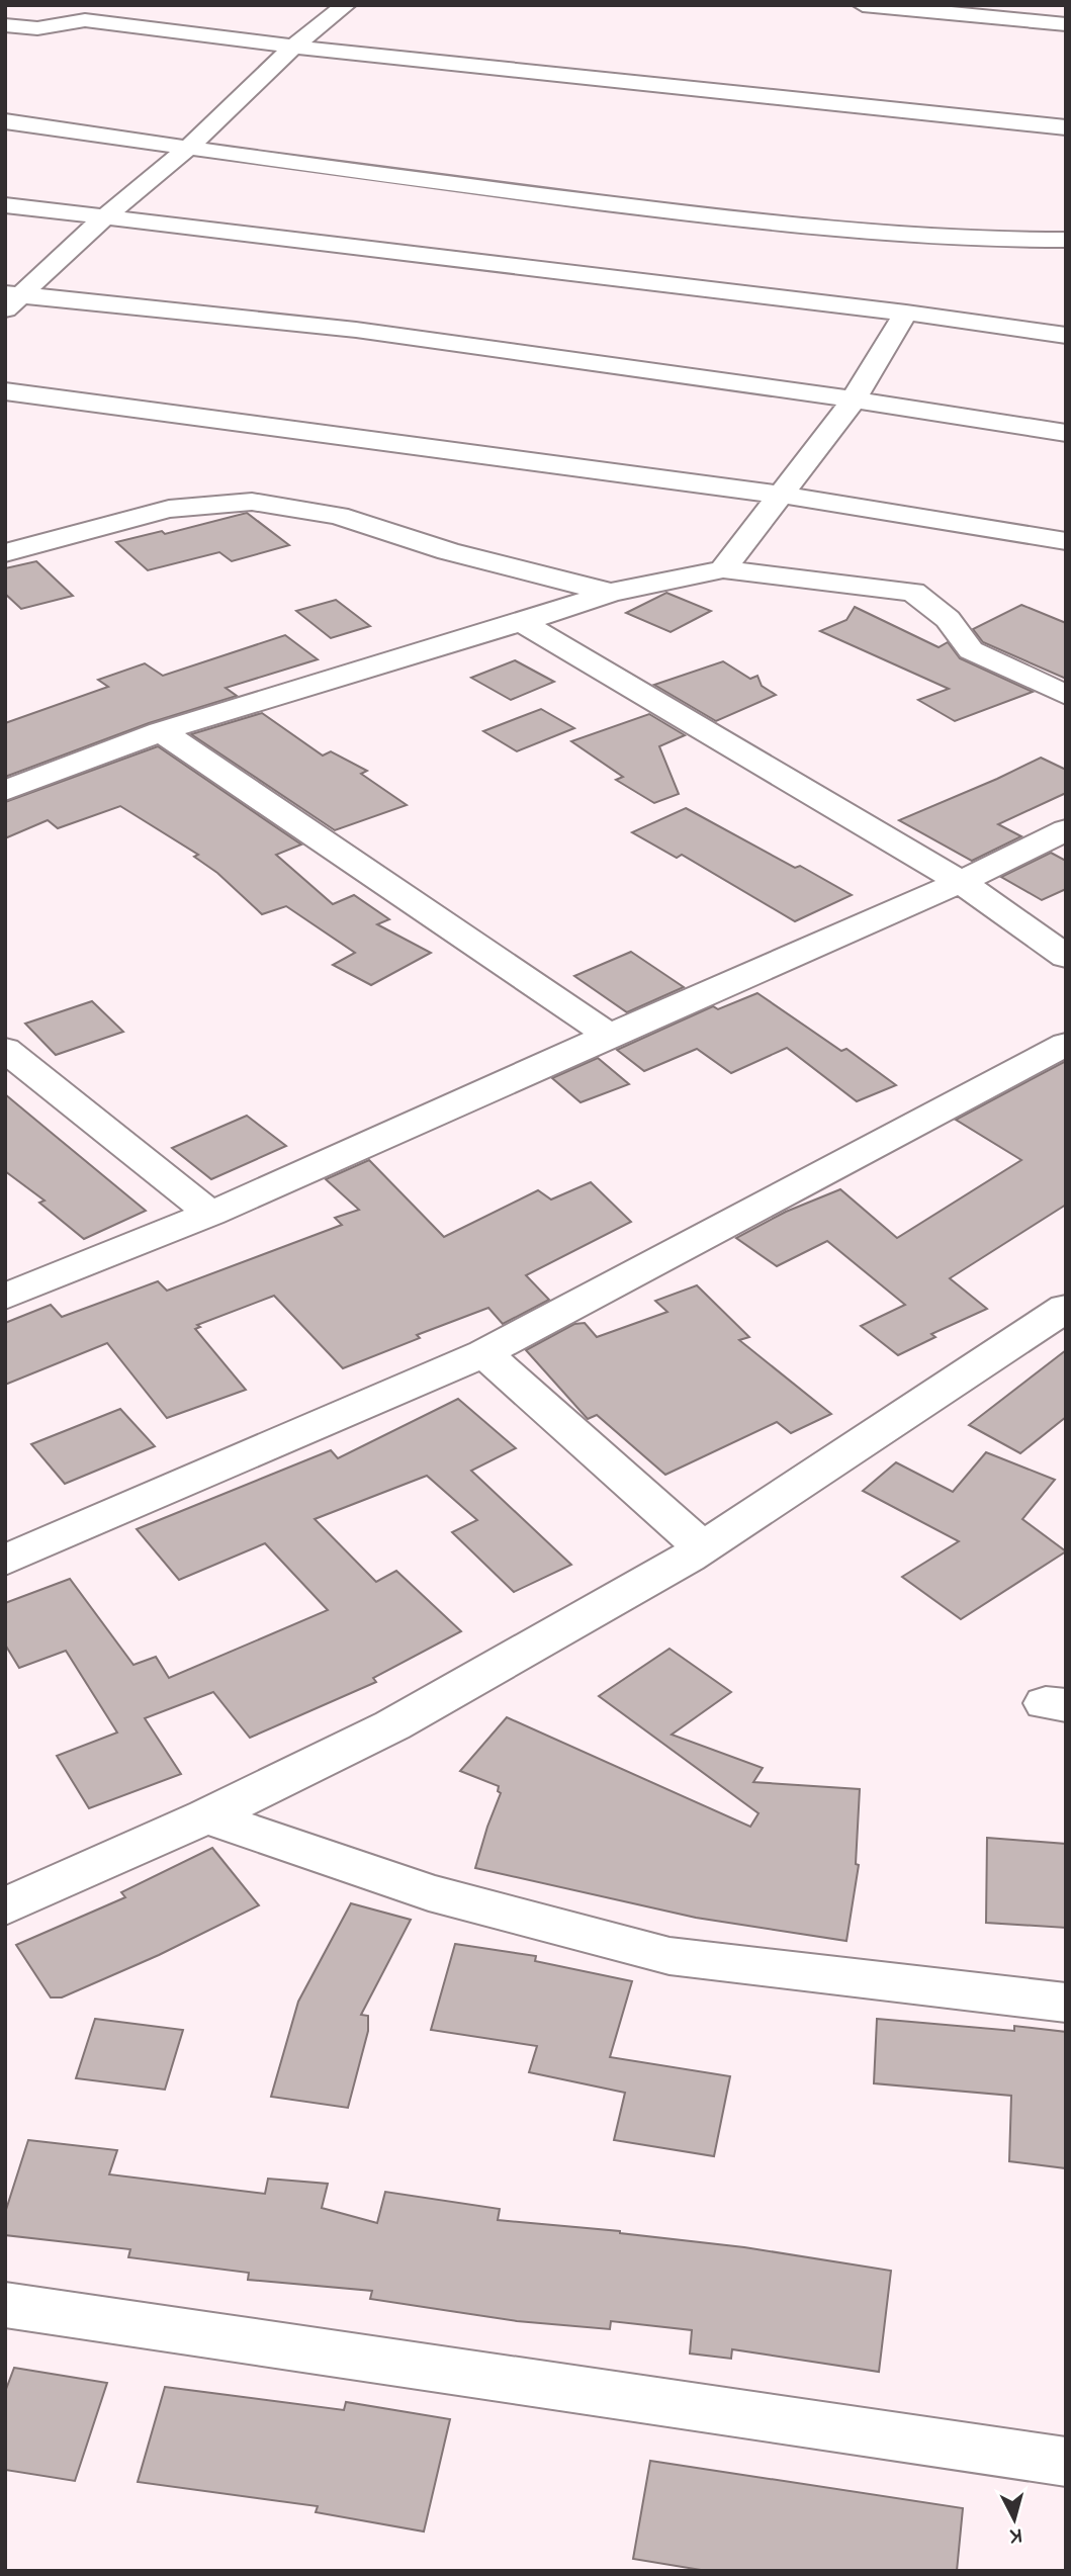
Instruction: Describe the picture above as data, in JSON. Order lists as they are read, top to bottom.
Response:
{
  "north": "bottom"
}
